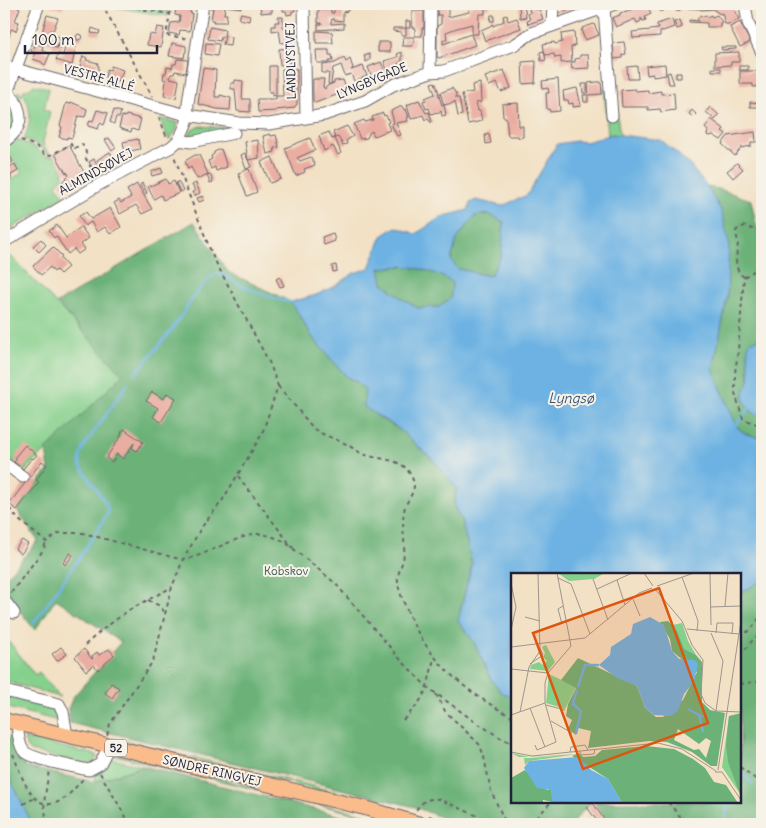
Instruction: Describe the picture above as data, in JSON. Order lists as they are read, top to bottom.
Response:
{
  "streets": {
    "main road": ["52", "SØNDRE RINGVEJ"],
    "street": [
      "LANDLYSTVEJ",
      "VESTRE ALLÉ",
      "LYNGBYGADE",
      "ALMINDSØVEJ"
    ]
  },
  "crossings": [
    ["LANDLYSTVEJ", "LYNGBYGADE"],
    ["VESTRE ALLÉ", "LYNGBYGADE"]
  ],
  "water": ["Lyngsø"],
  "parks": ["Kobskov"],
  "scale_bar": "100 m"
}
